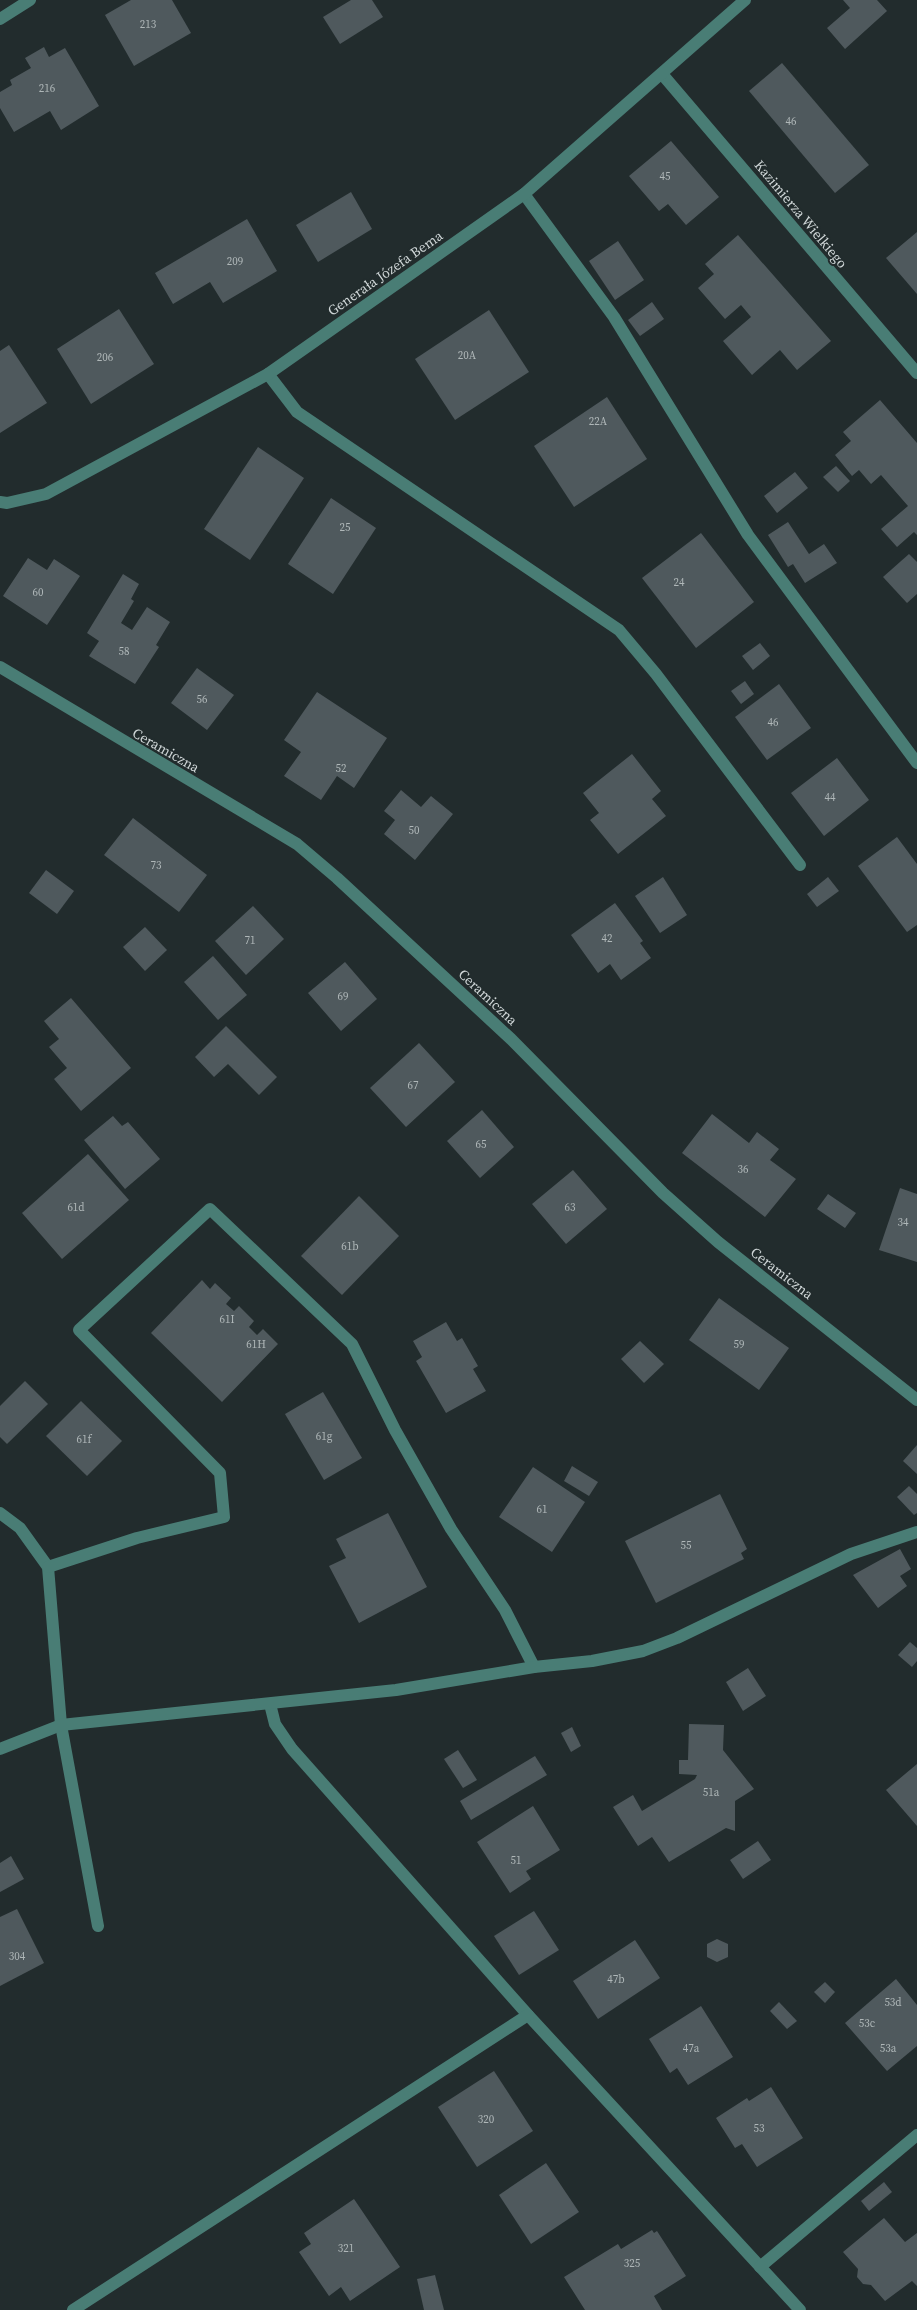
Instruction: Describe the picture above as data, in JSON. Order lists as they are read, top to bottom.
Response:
{
  "streets": {
    "street": ["Kazimierza Wielkiego", "Generała Józefa Bema", "Ceramiczna"]
  },
  "crossings": [
    ["Kazimierza Wielkiego", "Generała Józefa Bema"]
  ],
  "house_numbers": [
    "213",
    "216",
    "46",
    "45",
    "209",
    "20A",
    "206",
    "22A",
    "25",
    "24",
    "60",
    "58",
    "56",
    "46",
    "52",
    "44",
    "50",
    "73",
    "42",
    "71",
    "69",
    "67",
    "65",
    "36",
    "61d",
    "63",
    "34",
    "61b",
    "61I",
    "61H",
    "59",
    "61g",
    "61f",
    "61",
    "55",
    "51a",
    "51",
    "304",
    "47b",
    "53d",
    "53c",
    "47a",
    "53a",
    "320",
    "53",
    "321",
    "325"
  ]
}
